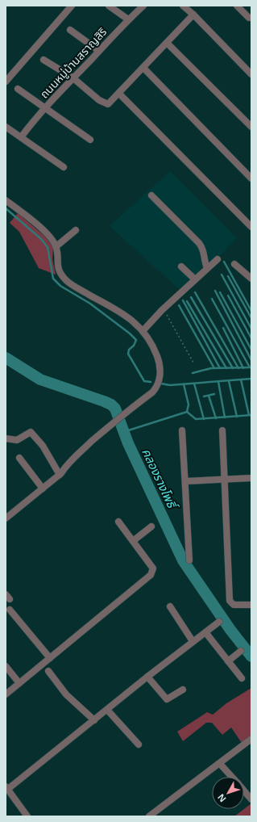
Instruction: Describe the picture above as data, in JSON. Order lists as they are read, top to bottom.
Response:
{
  "streets": {
    "street": ["ถนนหมู่บ้านสราญสิริ"]
  },
  "water": ["คลองรางโพธิ์"],
  "north": "bottom left"
}
